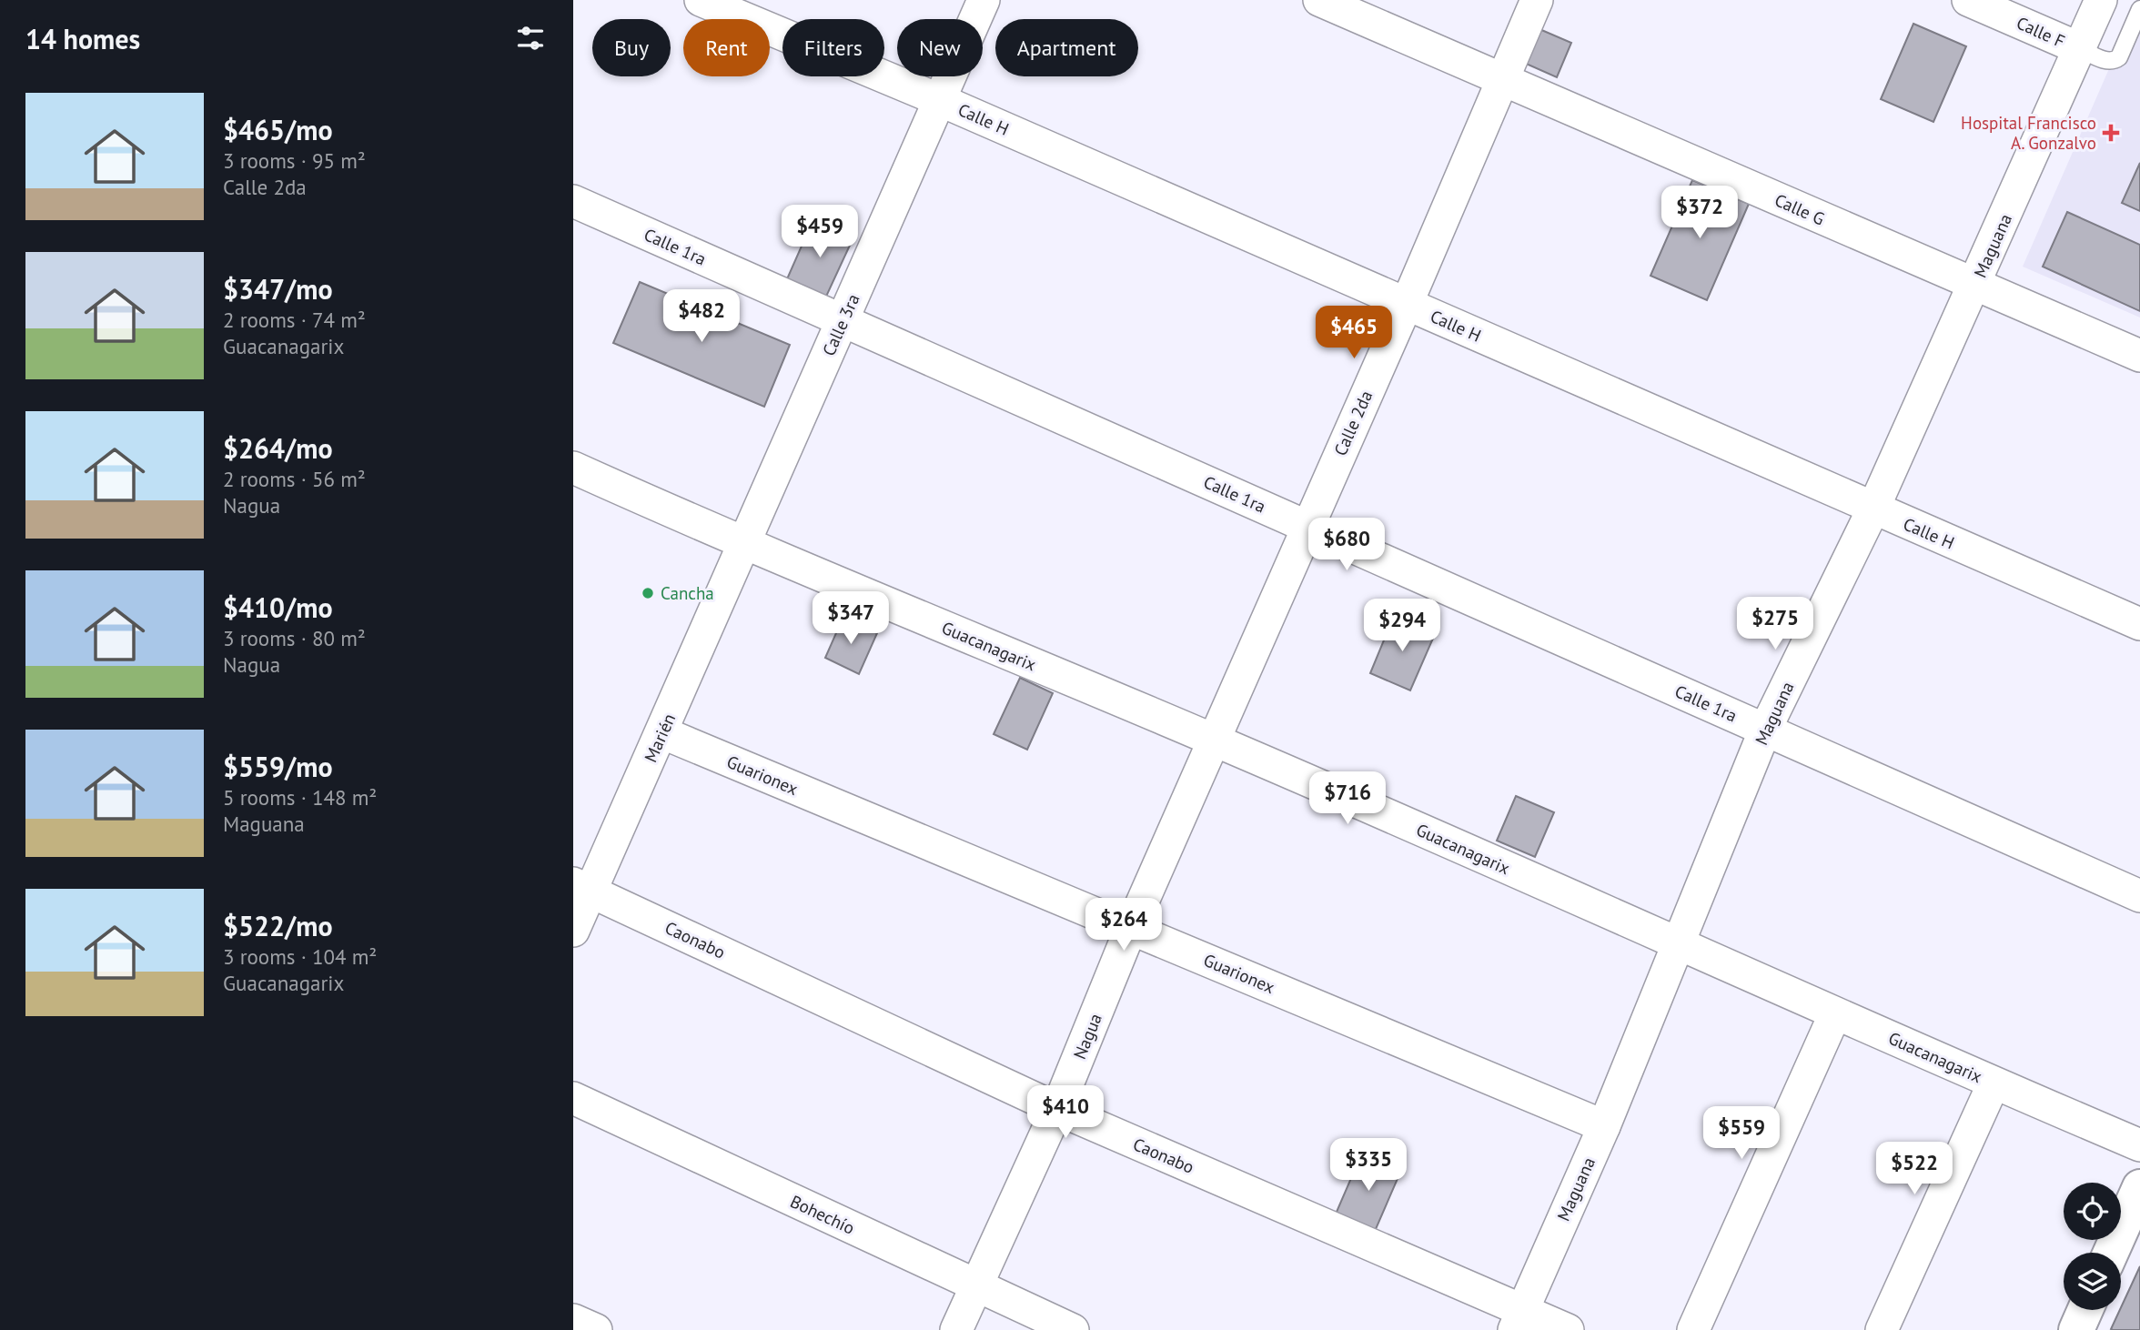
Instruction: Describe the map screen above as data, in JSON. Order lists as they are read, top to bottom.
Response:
{
  "streets": {
    "street": [
      "Calle F",
      "Calle H",
      "Calle G",
      "Maguana",
      "Calle 1ra",
      "Calle 3ra",
      "Calle 2da",
      "Guacanagarix",
      "Marién",
      "Guarionex",
      "Caonabo",
      "Nagua",
      "Bohechío"
    ]
  },
  "crossings": [
    ["Calle F", "Maguana"],
    ["Calle H", "Maguana"],
    ["Calle H", "Calle 3ra"],
    ["Calle H", "Calle 2da"],
    ["Calle G", "Maguana"],
    ["Calle G", "Calle 2da"],
    ["Maguana", "Calle 1ra"],
    ["Maguana", "Guacanagarix"],
    ["Maguana", "Guarionex"],
    ["Maguana", "Caonabo"],
    ["Calle 1ra", "Calle 3ra"],
    ["Calle 1ra", "Calle 2da"],
    ["Calle 3ra", "Guacanagarix"],
    ["Calle 3ra", "Marién"],
    ["Calle 2da", "Guacanagarix"],
    ["Calle 2da", "Nagua"],
    ["Guacanagarix", "Marién"],
    ["Guacanagarix", "Nagua"],
    ["Marién", "Guarionex"],
    ["Marién", "Caonabo"],
    ["Guarionex", "Nagua"],
    ["Caonabo", "Nagua"],
    ["Nagua", "Bohechío"]
  ],
  "places": {
    "health": ["Hospital Francisco A. Gonzalvo"],
    "other": ["Cancha"]
  },
  "page": {
    "heading": "14 homes",
    "chip": [
      "Buy",
      "Rent",
      "Filters",
      "New",
      "Apartment"
    ],
    "list": [
      {
        "name": "$465/mo",
        "note": "3 rooms · 95 m² · Calle 2da"
      },
      {
        "name": "$347/mo",
        "note": "2 rooms · 74 m² · Guacanagarix"
      },
      {
        "name": "$264/mo",
        "note": "2 rooms · 56 m² · Nagua"
      },
      {
        "name": "$410/mo",
        "note": "3 rooms · 80 m² · Nagua"
      },
      {
        "name": "$559/mo",
        "note": "5 rooms · 148 m² · Maguana"
      },
      {
        "name": "$522/mo",
        "note": "3 rooms · 104 m² · Guacanagarix"
      }
    ],
    "price": [
      "$372",
      "$459",
      "$482",
      "$465",
      "$680",
      "$347",
      "$275",
      "$294",
      "$716",
      "$264",
      "$410",
      "$559",
      "$335",
      "$522"
    ]
  }
}
